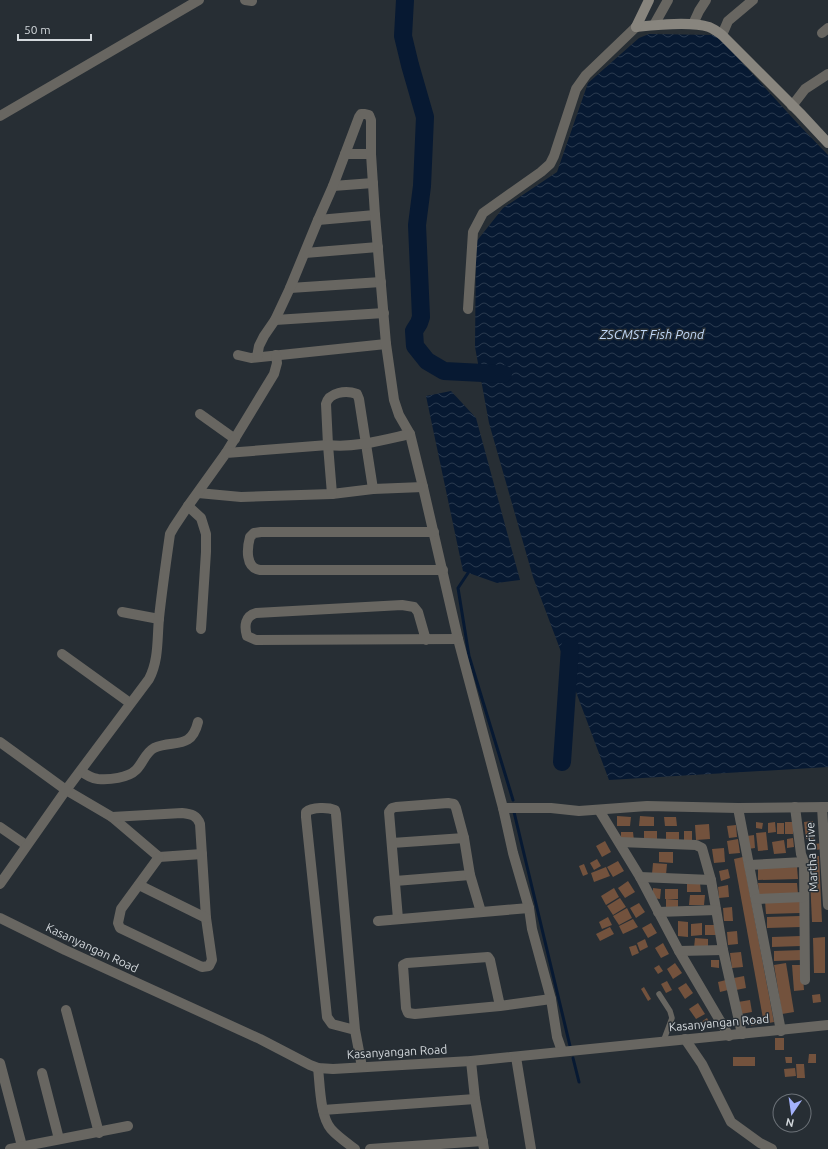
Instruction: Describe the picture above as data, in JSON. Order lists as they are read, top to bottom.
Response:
{
  "streets": {
    "street": ["Martha Drive", "Kasanyangan Road"]
  },
  "water": ["ZSCMST Fish Pond"],
  "scale_bar": "50 m",
  "north": "bottom"
}
